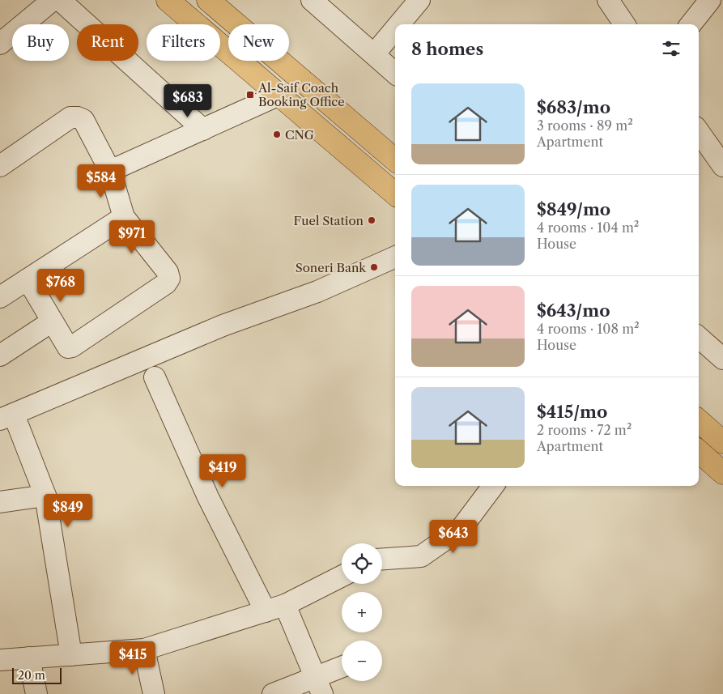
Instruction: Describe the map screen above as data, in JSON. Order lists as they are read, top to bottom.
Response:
{
  "places": {
    "transit": ["Al-Saif Coach Booking Office"],
    "other": ["CNG", "Fuel Station", "Soneri Bank"]
  },
  "scale_bar": "20 m",
  "page": {
    "chip": [
      "Buy",
      "Rent",
      "Filters",
      "New"
    ],
    "heading": "8 homes",
    "list": [
      {
        "name": "$683/mo",
        "note": "3 rooms · 89 m² · Apartment"
      },
      {
        "name": "$849/mo",
        "note": "4 rooms · 104 m² · House"
      },
      {
        "name": "$643/mo",
        "note": "4 rooms · 108 m² · House"
      },
      {
        "name": "$415/mo",
        "note": "2 rooms · 72 m² · Apartment"
      }
    ],
    "price": [
      "$683",
      "$584",
      "$971",
      "$768",
      "$419",
      "$849",
      "$643",
      "$415"
    ],
    "map_buttons": ["+", "−"],
    "scale": "20 m"
  }
}
